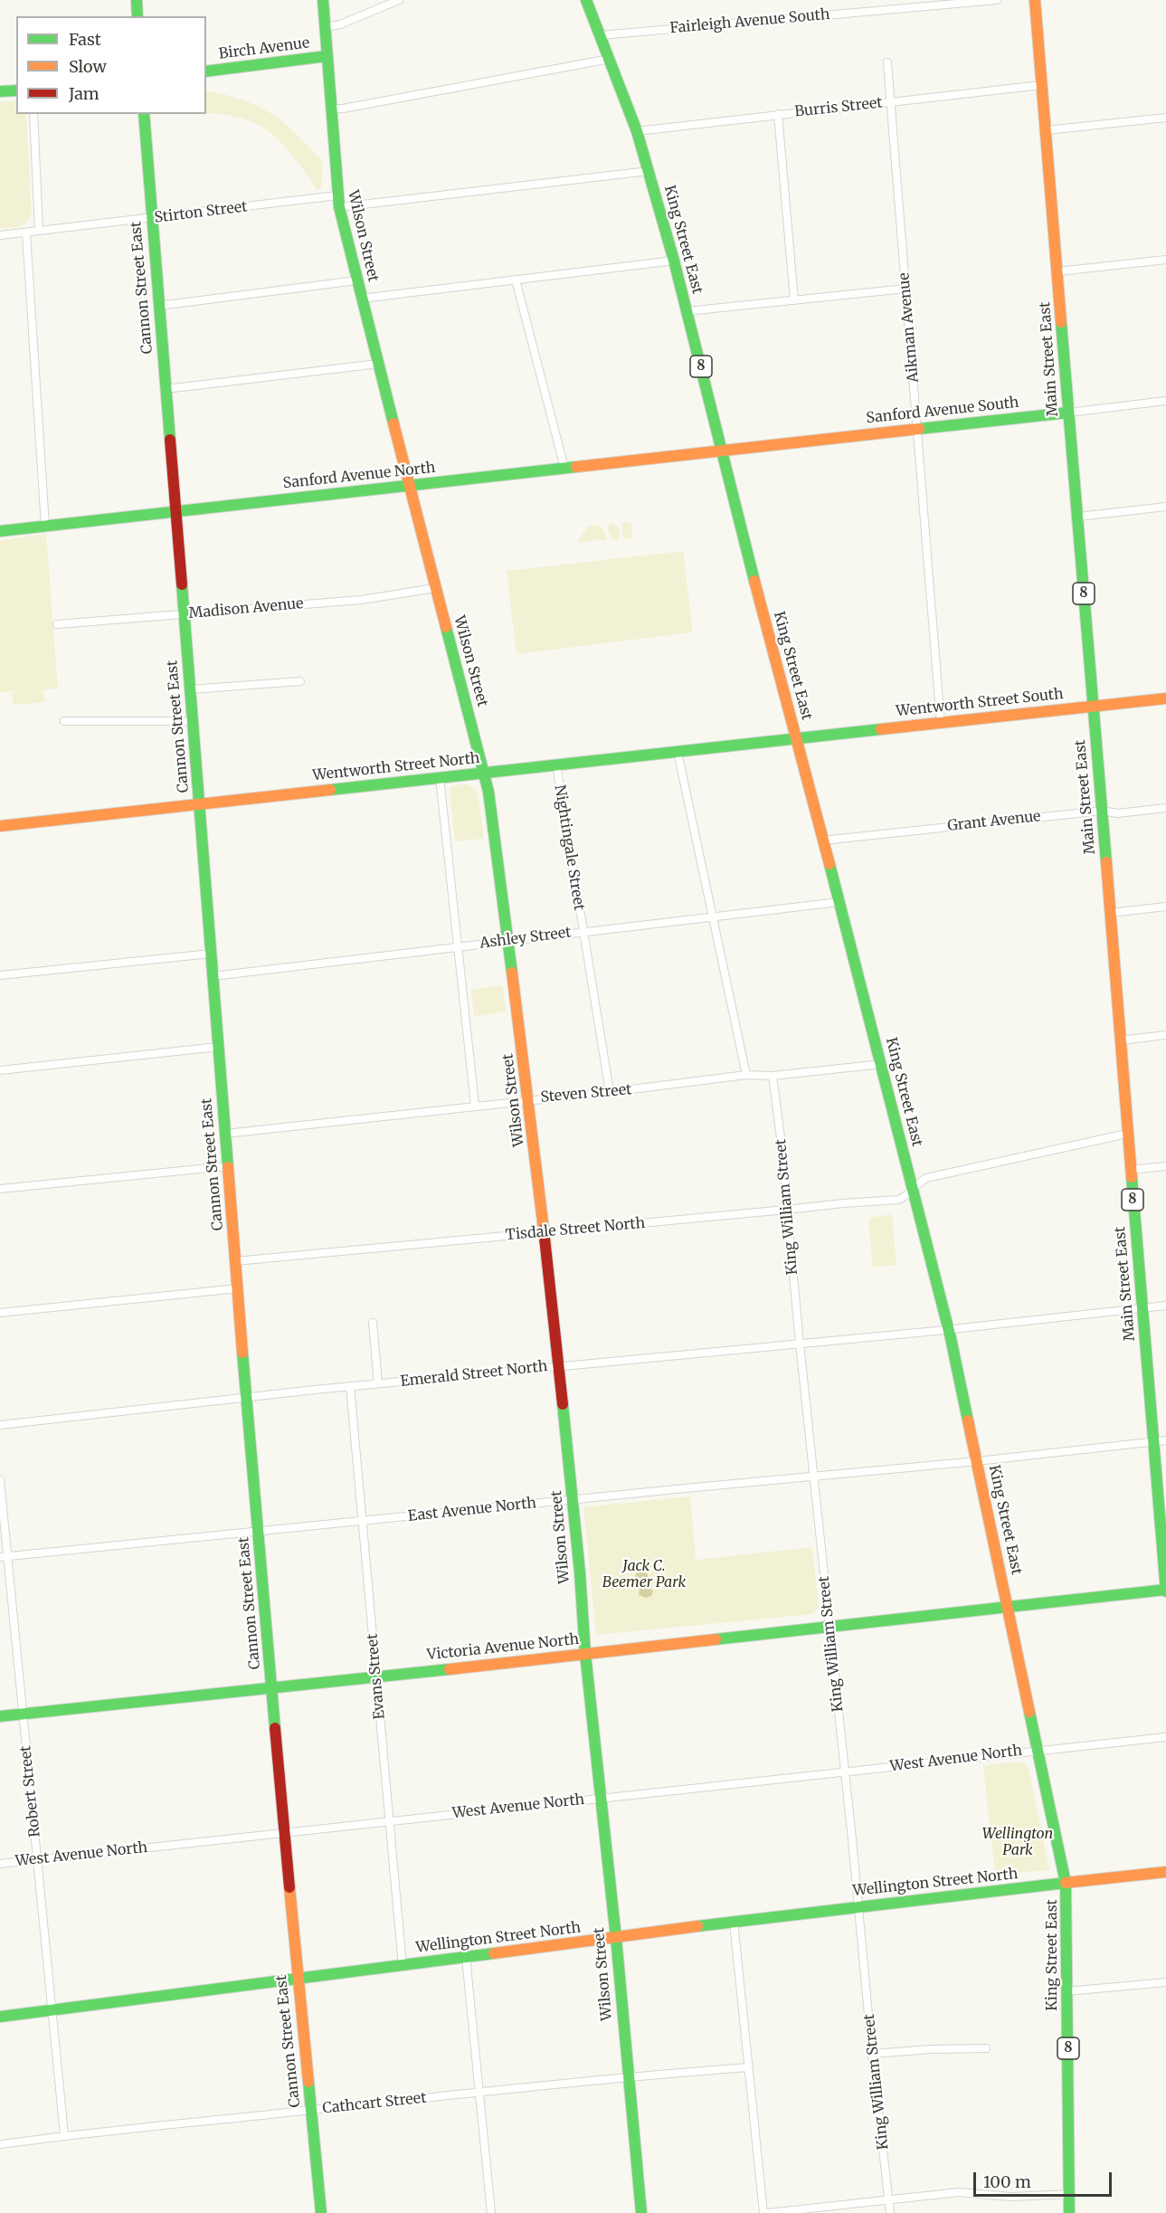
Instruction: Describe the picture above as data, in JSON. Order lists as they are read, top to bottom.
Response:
{
  "streets": {
    "main road": [
      "Birch Avenue",
      "Wilson Street",
      "King Street East",
      "Cannon Street East",
      "Main Street East",
      "8",
      "Sanford Avenue South",
      "Sanford Avenue North",
      "Wentworth Street South",
      "Wentworth Street North",
      "Victoria Avenue North",
      "Wellington Street North"
    ],
    "street": [
      "Fairleigh Avenue South",
      "Burris Street",
      "Stirton Street",
      "Aikman Avenue",
      "Madison Avenue",
      "Grant Avenue",
      "Nightingale Street",
      "Ashley Street",
      "Steven Street",
      "King William Street",
      "Tisdale Street North",
      "Emerald Street North",
      "East Avenue North",
      "Evans Street",
      "West Avenue North",
      "Robert Street",
      "Cathcart Street"
    ]
  },
  "crossings": [
    ["Fairleigh Avenue South", "King Street East"],
    ["Birch Avenue", "Wilson Street"],
    ["Burris Street", "King Street East"],
    ["Burris Street", "Aikman Avenue"],
    ["Burris Street", "Main Street East"],
    ["Stirton Street", "Wilson Street"],
    ["Stirton Street", "King Street East"],
    ["Stirton Street", "Cannon Street East"],
    ["Wilson Street", "Sanford Avenue North"],
    ["Wilson Street", "Madison Avenue"],
    ["Wilson Street", "Wentworth Street North"],
    ["Wilson Street", "Ashley Street"],
    ["Wilson Street", "Steven Street"],
    ["Wilson Street", "Tisdale Street North"],
    ["Wilson Street", "Emerald Street North"],
    ["Wilson Street", "East Avenue North"],
    ["Wilson Street", "Victoria Avenue North"],
    ["Wilson Street", "West Avenue North"],
    ["Wilson Street", "Wellington Street North"],
    ["Wilson Street", "Cathcart Street"],
    ["King Street East", "Sanford Avenue South"],
    ["King Street East", "Sanford Avenue North"],
    ["King Street East", "Wentworth Street South"],
    ["King Street East", "Wentworth Street North"],
    ["King Street East", "Grant Avenue"],
    ["King Street East", "Ashley Street"],
    ["King Street East", "Steven Street"],
    ["King Street East", "Tisdale Street North"],
    ["King Street East", "Emerald Street North"],
    ["King Street East", "East Avenue North"],
    ["King Street East", "Victoria Avenue North"],
    ["King Street East", "West Avenue North"],
    ["King Street East", "Wellington Street North"],
    ["Cannon Street East", "Sanford Avenue North"],
    ["Cannon Street East", "Madison Avenue"],
    ["Cannon Street East", "Wentworth Street North"],
    ["Cannon Street East", "Ashley Street"],
    ["Cannon Street East", "Steven Street"],
    ["Cannon Street East", "Tisdale Street North"],
    ["Cannon Street East", "Emerald Street North"],
    ["Cannon Street East", "East Avenue North"],
    ["Cannon Street East", "Victoria Avenue North"],
    ["Cannon Street East", "West Avenue North"],
    ["Cannon Street East", "Wellington Street North"],
    ["Cannon Street East", "Cathcart Street"],
    ["Aikman Avenue", "Sanford Avenue South"],
    ["Aikman Avenue", "Wentworth Street South"],
    ["Main Street East", "Sanford Avenue South"],
    ["Main Street East", "Wentworth Street South"],
    ["Main Street East", "Grant Avenue"],
    ["Main Street East", "Tisdale Street North"],
    ["Main Street East", "Emerald Street North"],
    ["Main Street East", "East Avenue North"],
    ["Main Street East", "Victoria Avenue North"],
    ["Sanford Avenue South", "Sanford Avenue North"],
    ["Wentworth Street South", "Wentworth Street North"],
    ["Wentworth Street North", "Nightingale Street"],
    ["Nightingale Street", "Ashley Street"],
    ["Nightingale Street", "Steven Street"],
    ["Steven Street", "King William Street"],
    ["King William Street", "Tisdale Street North"],
    ["King William Street", "Emerald Street North"],
    ["King William Street", "East Avenue North"],
    ["King William Street", "Victoria Avenue North"],
    ["King William Street", "West Avenue North"],
    ["King William Street", "Wellington Street North"],
    ["Emerald Street North", "Evans Street"],
    ["East Avenue North", "Evans Street"],
    ["East Avenue North", "Robert Street"],
    ["Victoria Avenue North", "Evans Street"],
    ["Victoria Avenue North", "Robert Street"],
    ["Evans Street", "West Avenue North"],
    ["Evans Street", "Wellington Street North"],
    ["West Avenue North", "Robert Street"],
    ["Robert Street", "Wellington Street North"],
    ["Robert Street", "Cathcart Street"]
  ],
  "parks": ["Jack C. Beemer Park", "Wellington Park"],
  "legend": ["Fast", "Slow", "Jam"],
  "scale_bar": "100 m"
}
